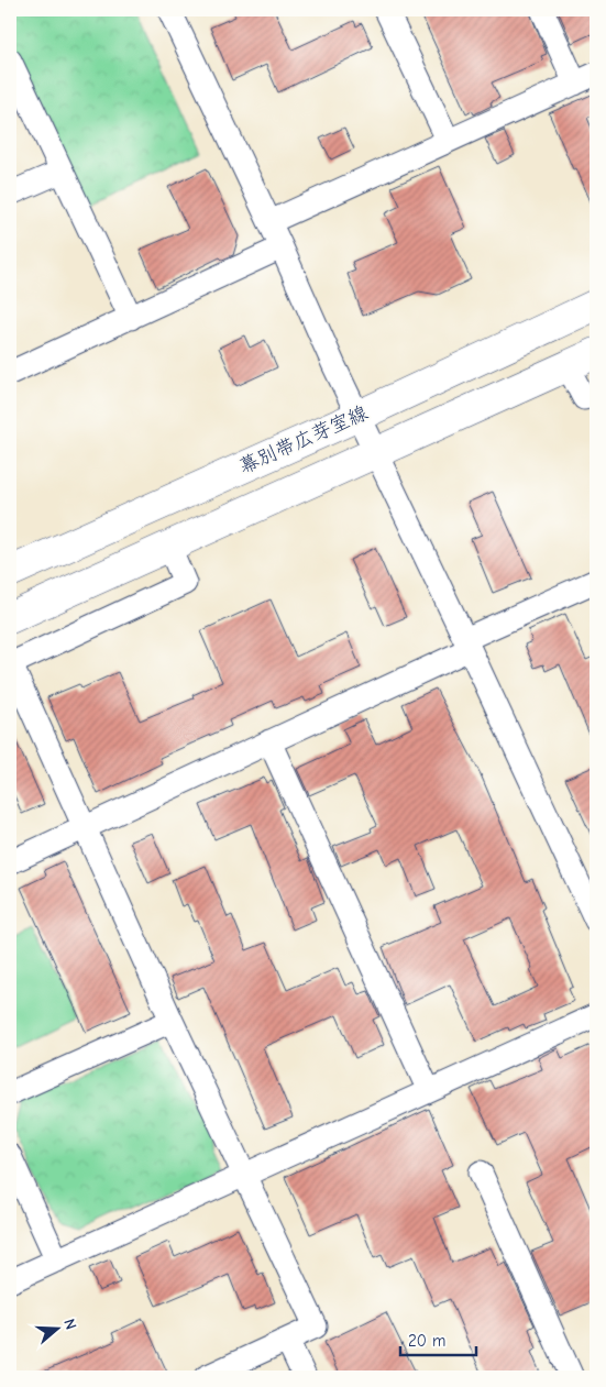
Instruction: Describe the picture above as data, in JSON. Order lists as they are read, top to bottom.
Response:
{
  "streets": {
    "main road": ["幕別帯広芽室線"]
  },
  "scale_bar": "20 m",
  "north": "right"
}
